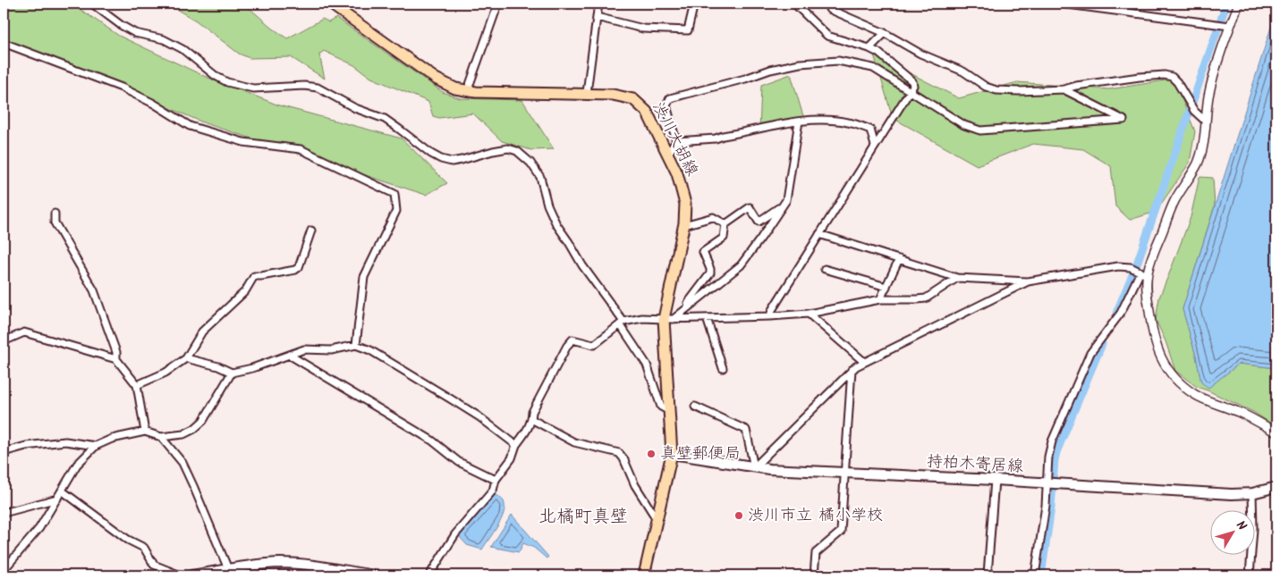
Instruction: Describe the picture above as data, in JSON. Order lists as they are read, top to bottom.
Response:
{
  "streets": {
    "main road": ["渋川大胡線", "持柏木寄居線"]
  },
  "crossings": [
    ["渋川大胡線", "持柏木寄居線"]
  ],
  "districts": ["北橘町真壁"],
  "places": ["真壁郵便局", "渋川市立 橘小学校"],
  "north": "top right"
}
